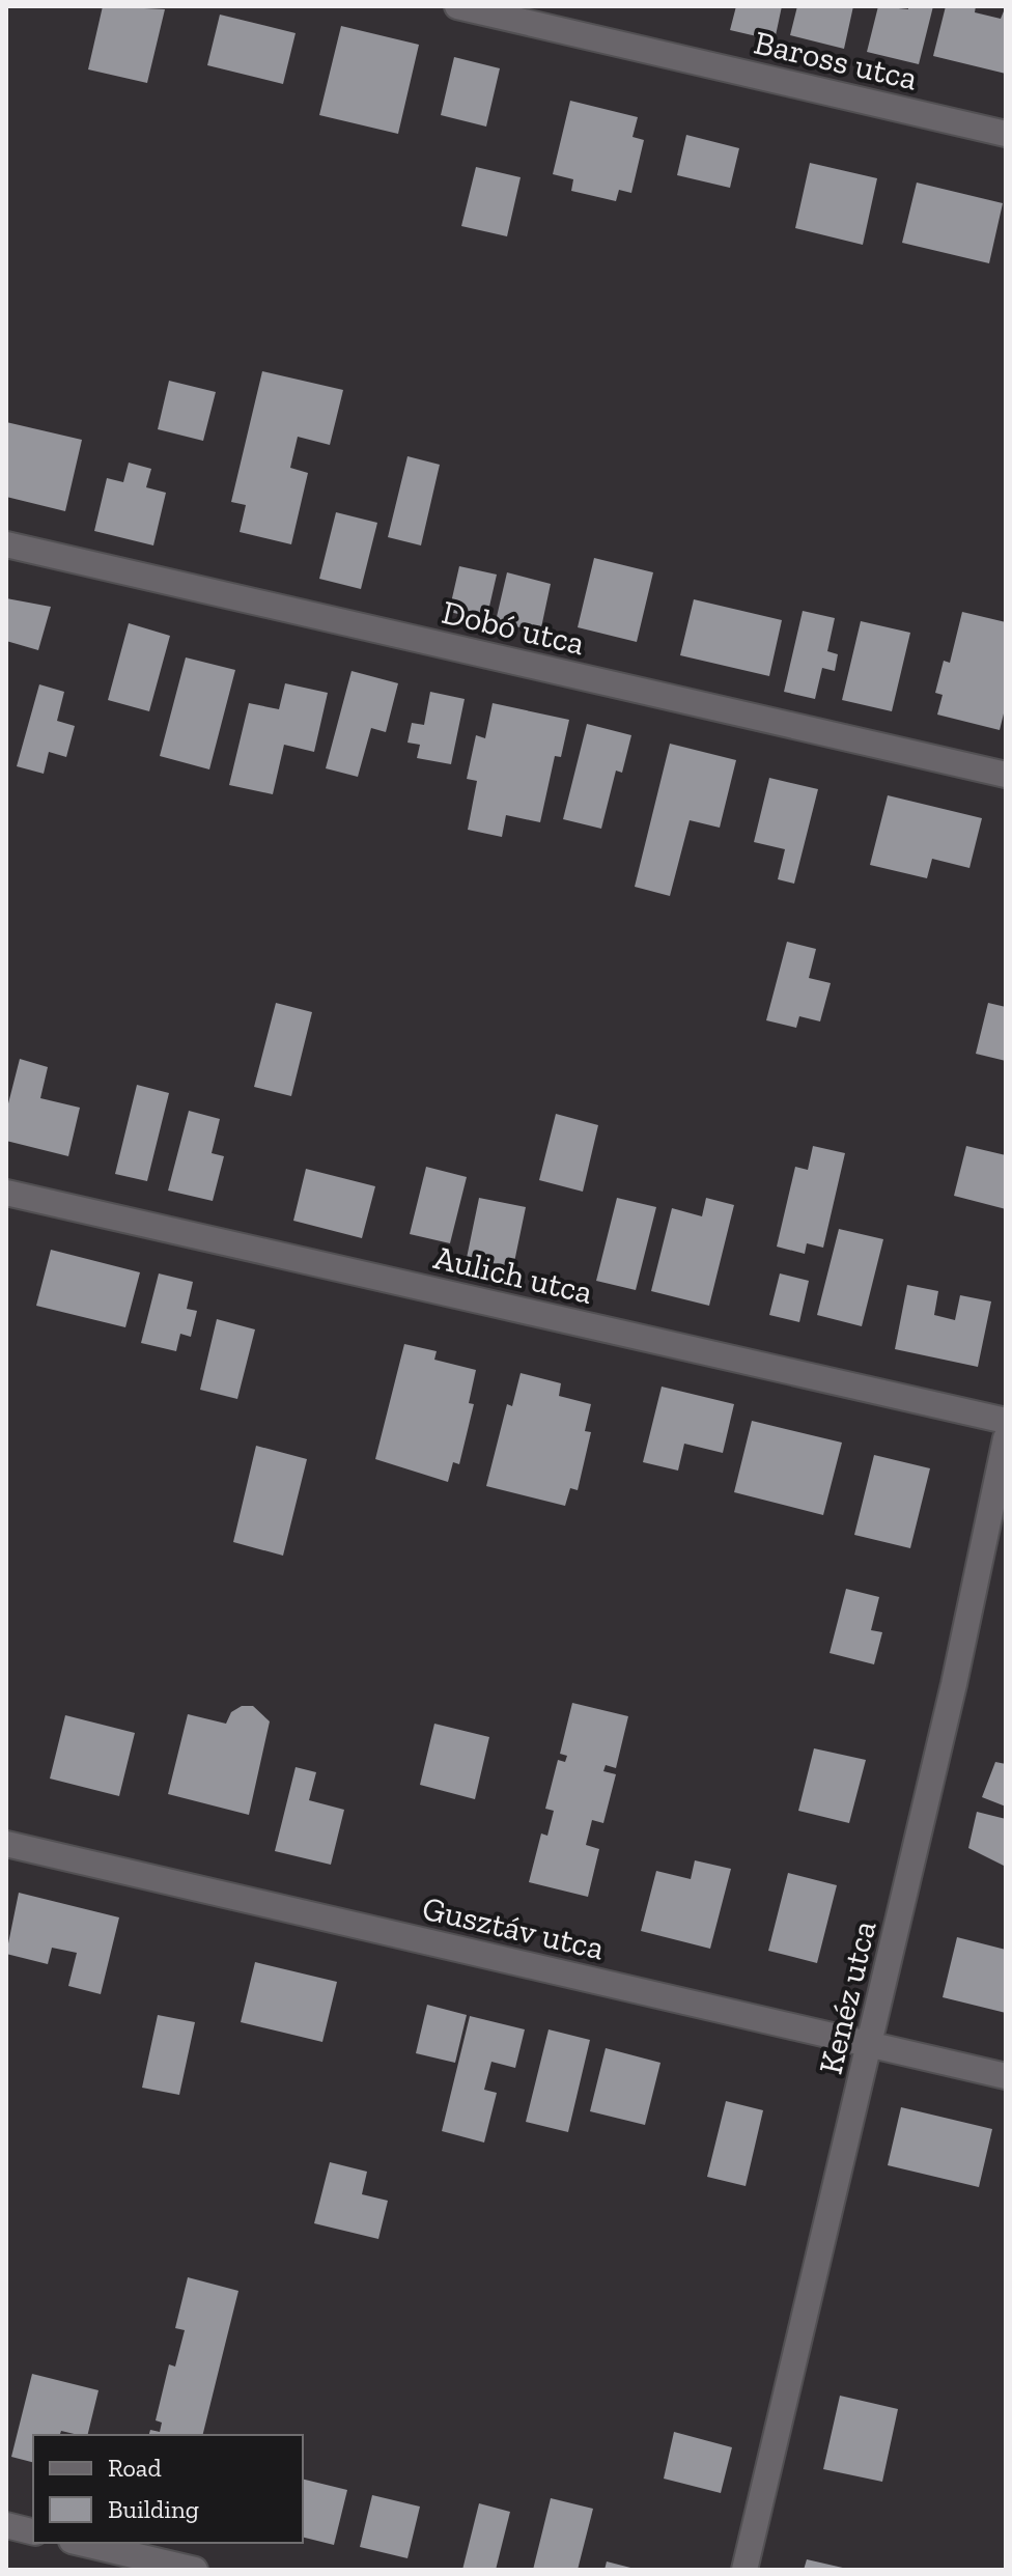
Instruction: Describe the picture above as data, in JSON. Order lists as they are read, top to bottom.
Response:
{
  "streets": {
    "street": [
      "Baross utca",
      "Dobó utca",
      "Aulich utca",
      "Gusztáv utca",
      "Kenéz utca"
    ]
  },
  "crossings": [
    ["Gusztáv utca", "Kenéz utca"]
  ],
  "legend": ["Road", "Building"]
}
